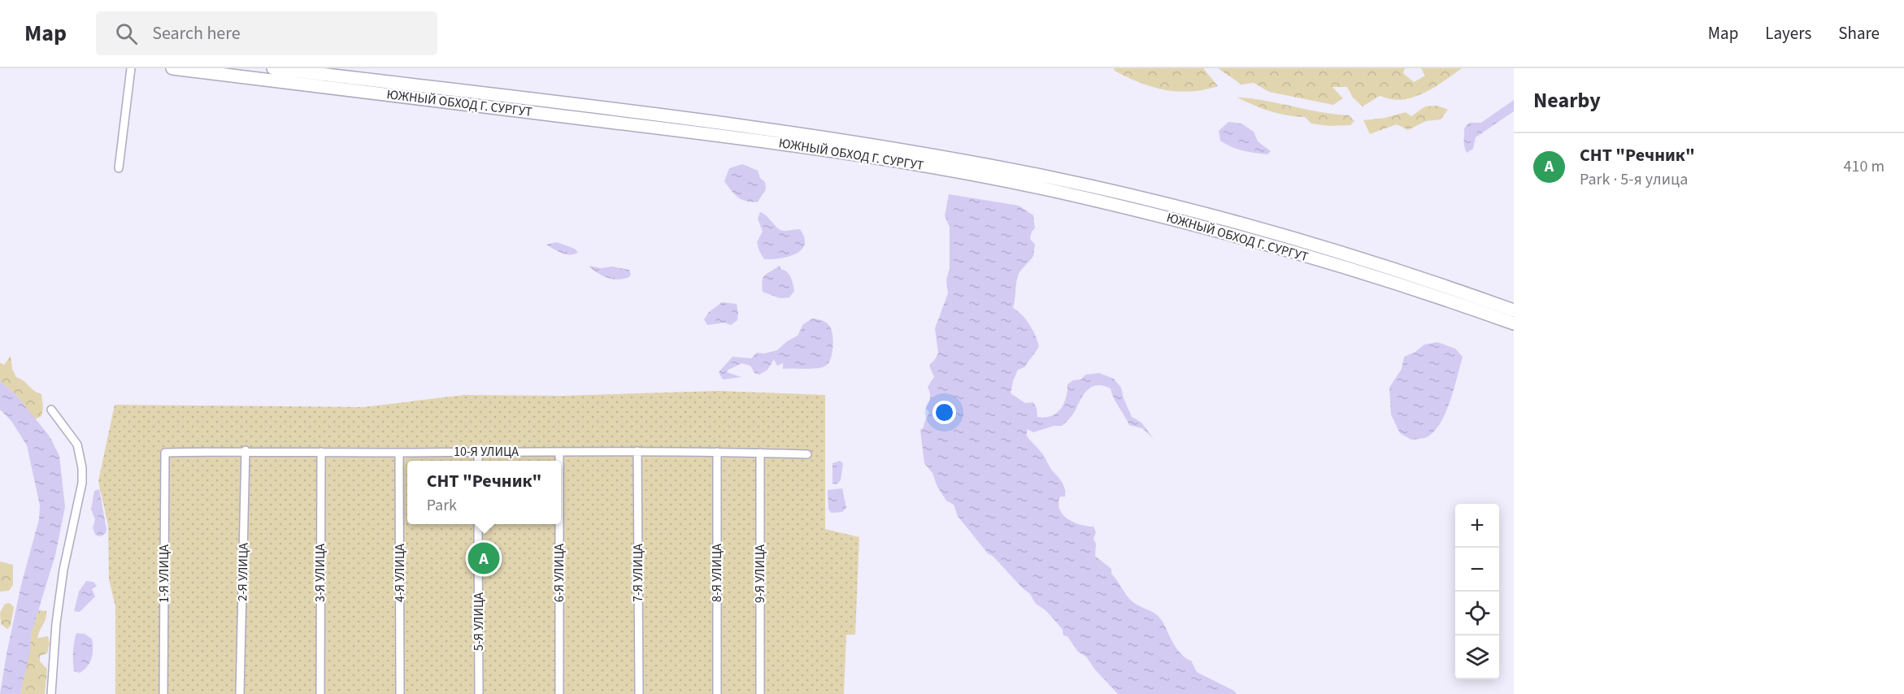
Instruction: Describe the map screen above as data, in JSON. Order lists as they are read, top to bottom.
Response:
{
  "streets": {
    "highway": ["ЮЖНЫЙ ОБХОД Г. СУРГУТ"],
    "street": [
      "10-Я УЛИЦА",
      "2-Я УЛИЦА",
      "3-Я УЛИЦА",
      "4-Я УЛИЦА",
      "6-Я УЛИЦА",
      "7-Я УЛИЦА",
      "8-Я УЛИЦА",
      "1-Я УЛИЦА",
      "9-Я УЛИЦА",
      "5-Я УЛИЦА"
    ]
  },
  "crossings": [
    ["10-Я УЛИЦА", "2-Я УЛИЦА"],
    ["10-Я УЛИЦА", "3-Я УЛИЦА"],
    ["10-Я УЛИЦА", "4-Я УЛИЦА"],
    ["10-Я УЛИЦА", "6-Я УЛИЦА"],
    ["10-Я УЛИЦА", "7-Я УЛИЦА"],
    ["10-Я УЛИЦА", "8-Я УЛИЦА"],
    ["10-Я УЛИЦА", "1-Я УЛИЦА"],
    ["10-Я УЛИЦА", "9-Я УЛИЦА"]
  ],
  "page": {
    "header": "Map",
    "search": "Search here",
    "nav": ["Map", "Layers", "Share"],
    "heading": "Nearby",
    "list": [
      {
        "mark": "A",
        "name": "СНТ \"Речник\"",
        "note": "Park · 5-я улица",
        "value": "410 m"
      }
    ],
    "popup": ["СНТ \"Речник\"", "Park"],
    "map_buttons": ["+", "−"],
    "pins": "A"
  }
}
